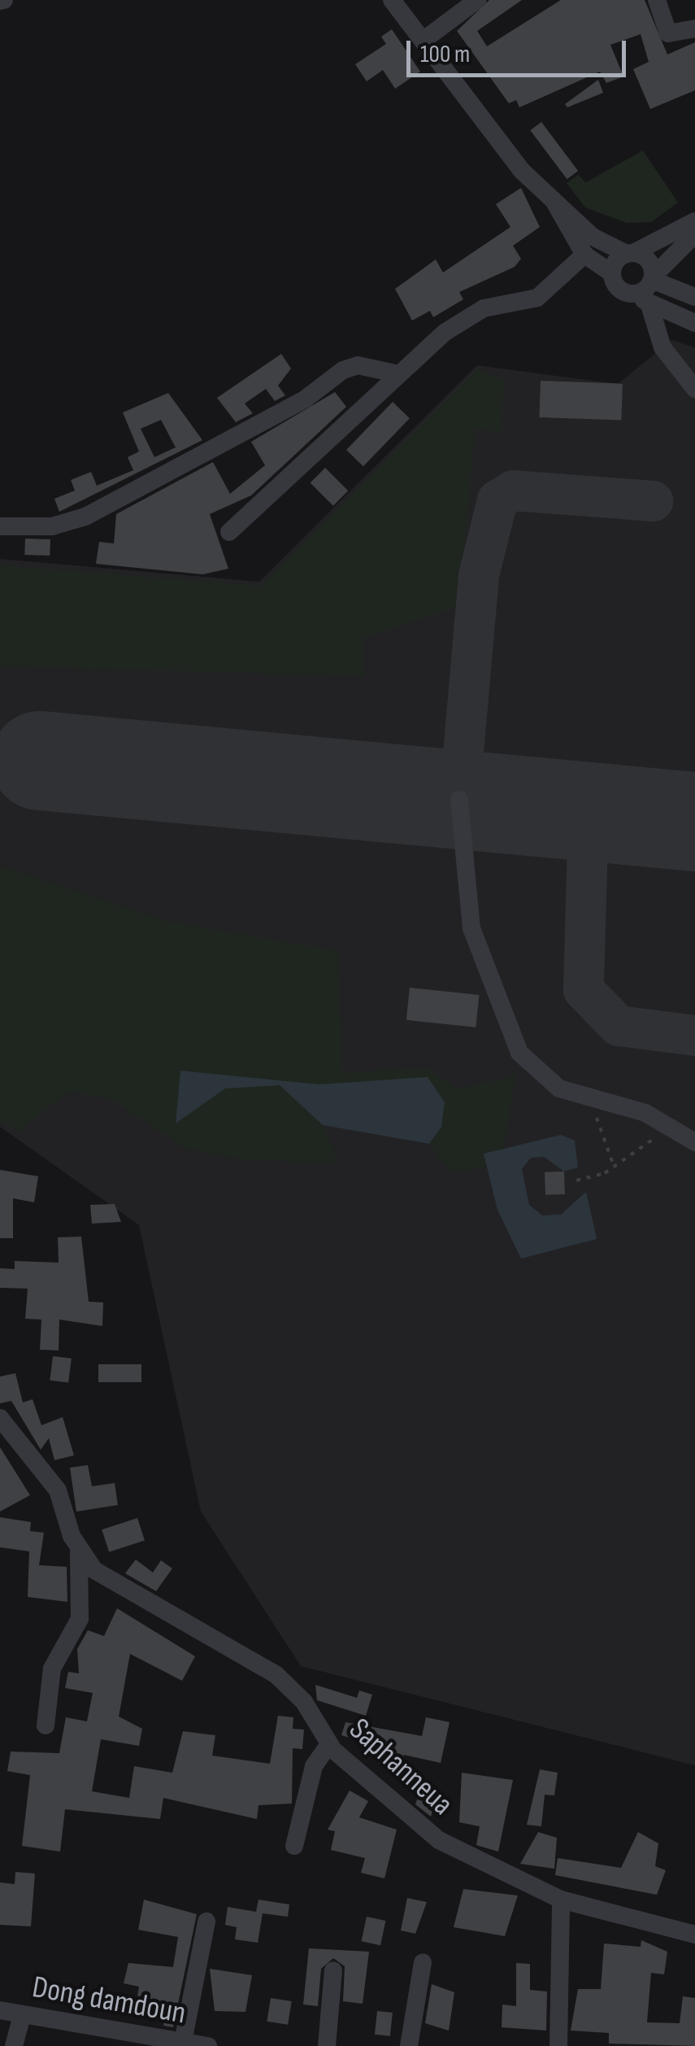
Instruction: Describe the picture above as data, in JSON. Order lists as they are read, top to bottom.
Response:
{
  "streets": {
    "street": ["Saphanneua", "Dong damdoun"]
  },
  "scale_bar": "100 m"
}
